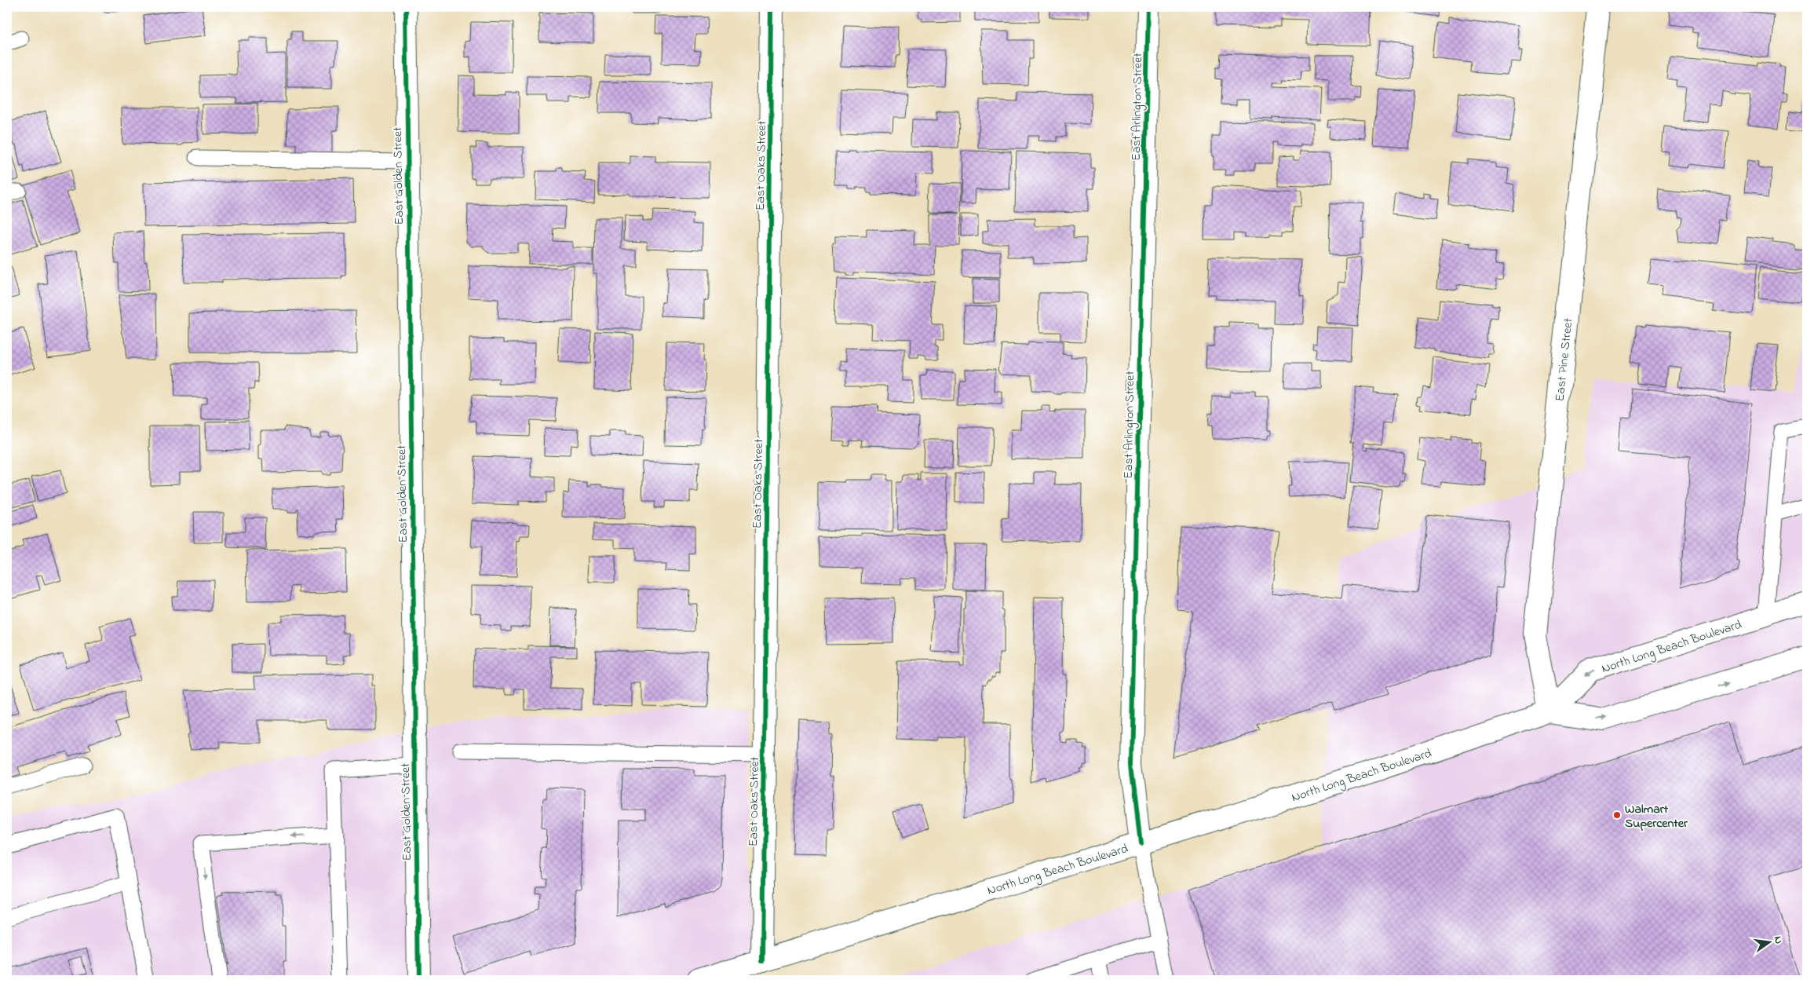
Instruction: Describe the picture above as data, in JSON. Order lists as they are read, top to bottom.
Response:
{
  "streets": {
    "street": [
      "East Arlington Street",
      "East Oaks Street",
      "East Golden Street",
      "East Pine Street",
      "North Long Beach Boulevard"
    ]
  },
  "crossings": [
    ["East Arlington Street", "North Long Beach Boulevard"],
    ["East Oaks Street", "North Long Beach Boulevard"],
    ["East Pine Street", "North Long Beach Boulevard"]
  ],
  "places": ["Walmart Supercenter"],
  "north": "right"
}
